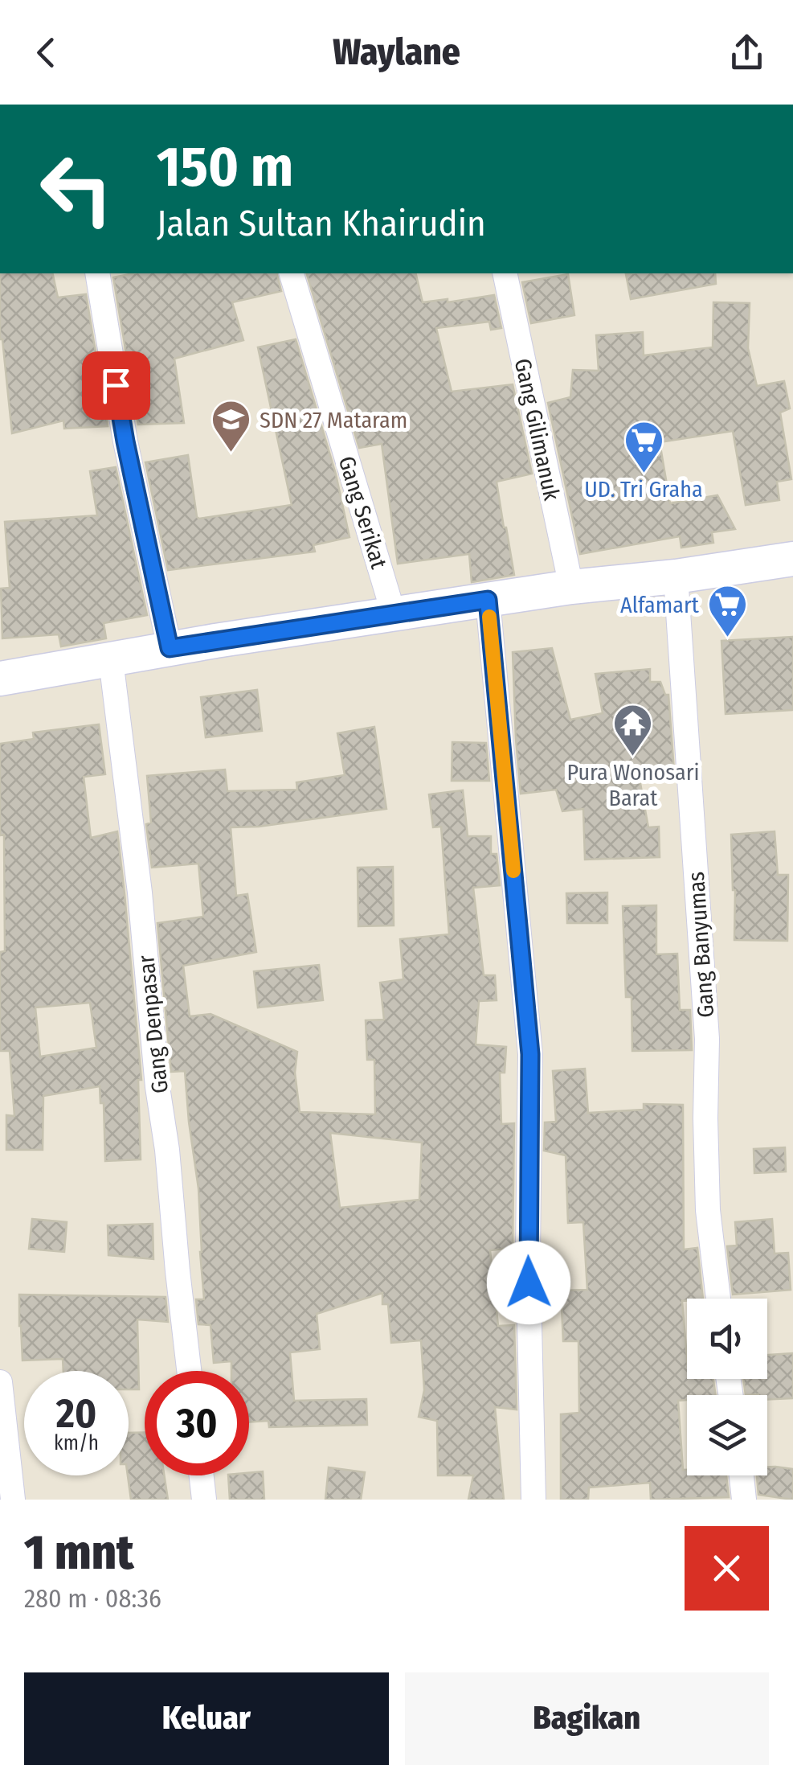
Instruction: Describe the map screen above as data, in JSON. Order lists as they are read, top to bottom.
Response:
{
  "streets": {
    "street": [
      "Gang Gilimanuk",
      "Gang Serikat",
      "Gang Banyumas",
      "Gang Denpasar"
    ]
  },
  "places": {
    "school or university": ["SDN 27 Mataram"],
    "supermarket": ["UD. Tri Graha", "Alfamart"],
    "temple": ["Pura Wonosari Barat"]
  },
  "page": {
    "header": "Waylane",
    "turn": ["150 m", "Jalan Sultan Khairudin"],
    "speed": "20 km/h",
    "limit": "30",
    "heading": ["1 mnt", "280 m · 08:36"],
    "buttons": ["Keluar", "Bagikan"]
  }
}
